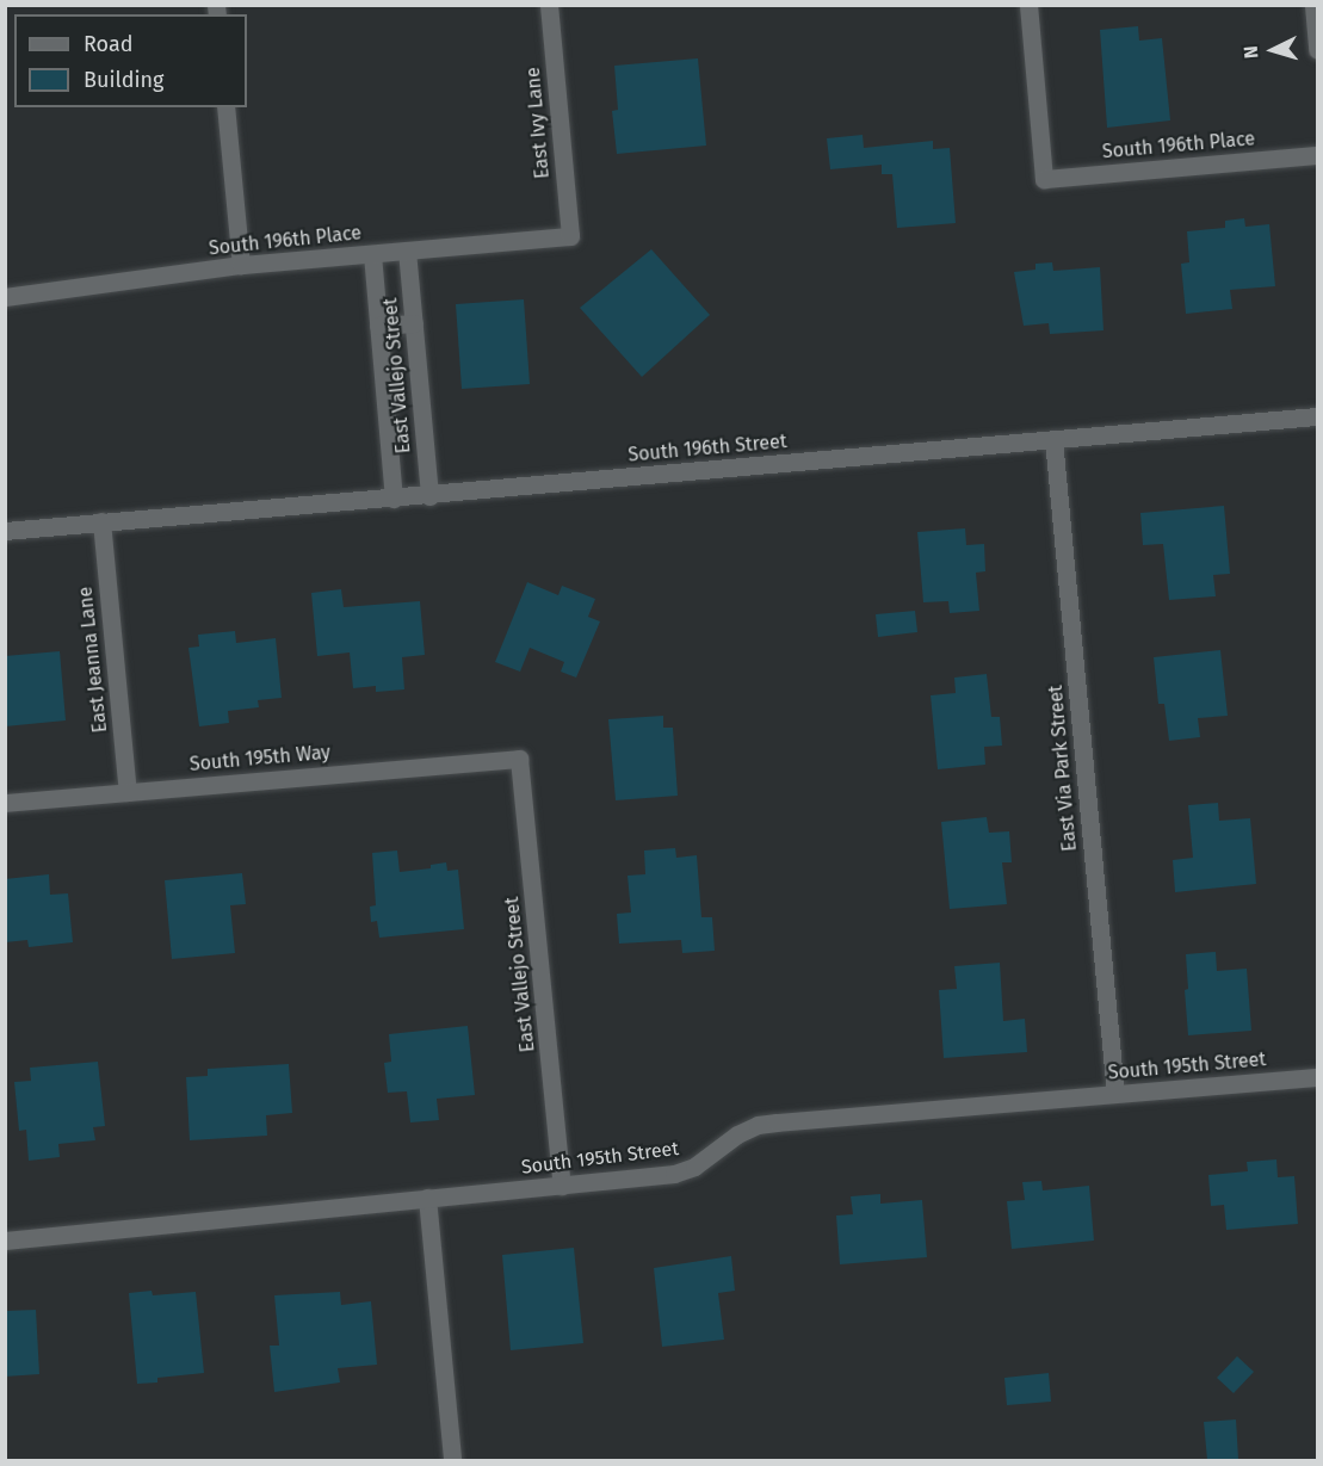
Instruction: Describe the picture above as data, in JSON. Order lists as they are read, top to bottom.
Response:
{
  "streets": {
    "street": [
      "East Ivy Lane",
      "South 196th Place",
      "East Vallejo Street",
      "South 196th Street",
      "East Jeanna Lane",
      "South 195th Way",
      "East Via Park Street",
      "South 195th Street"
    ]
  },
  "crossings": [
    ["East Ivy Lane", "South 196th Place"],
    ["South 196th Place", "East Vallejo Street"],
    ["East Vallejo Street", "South 196th Street"],
    ["East Vallejo Street", "South 195th Way"],
    ["East Vallejo Street", "South 195th Street"],
    ["South 196th Street", "East Jeanna Lane"],
    ["South 196th Street", "East Via Park Street"],
    ["East Jeanna Lane", "South 195th Way"],
    ["East Via Park Street", "South 195th Street"]
  ],
  "legend": ["Road", "Building"],
  "north": "left"
}
